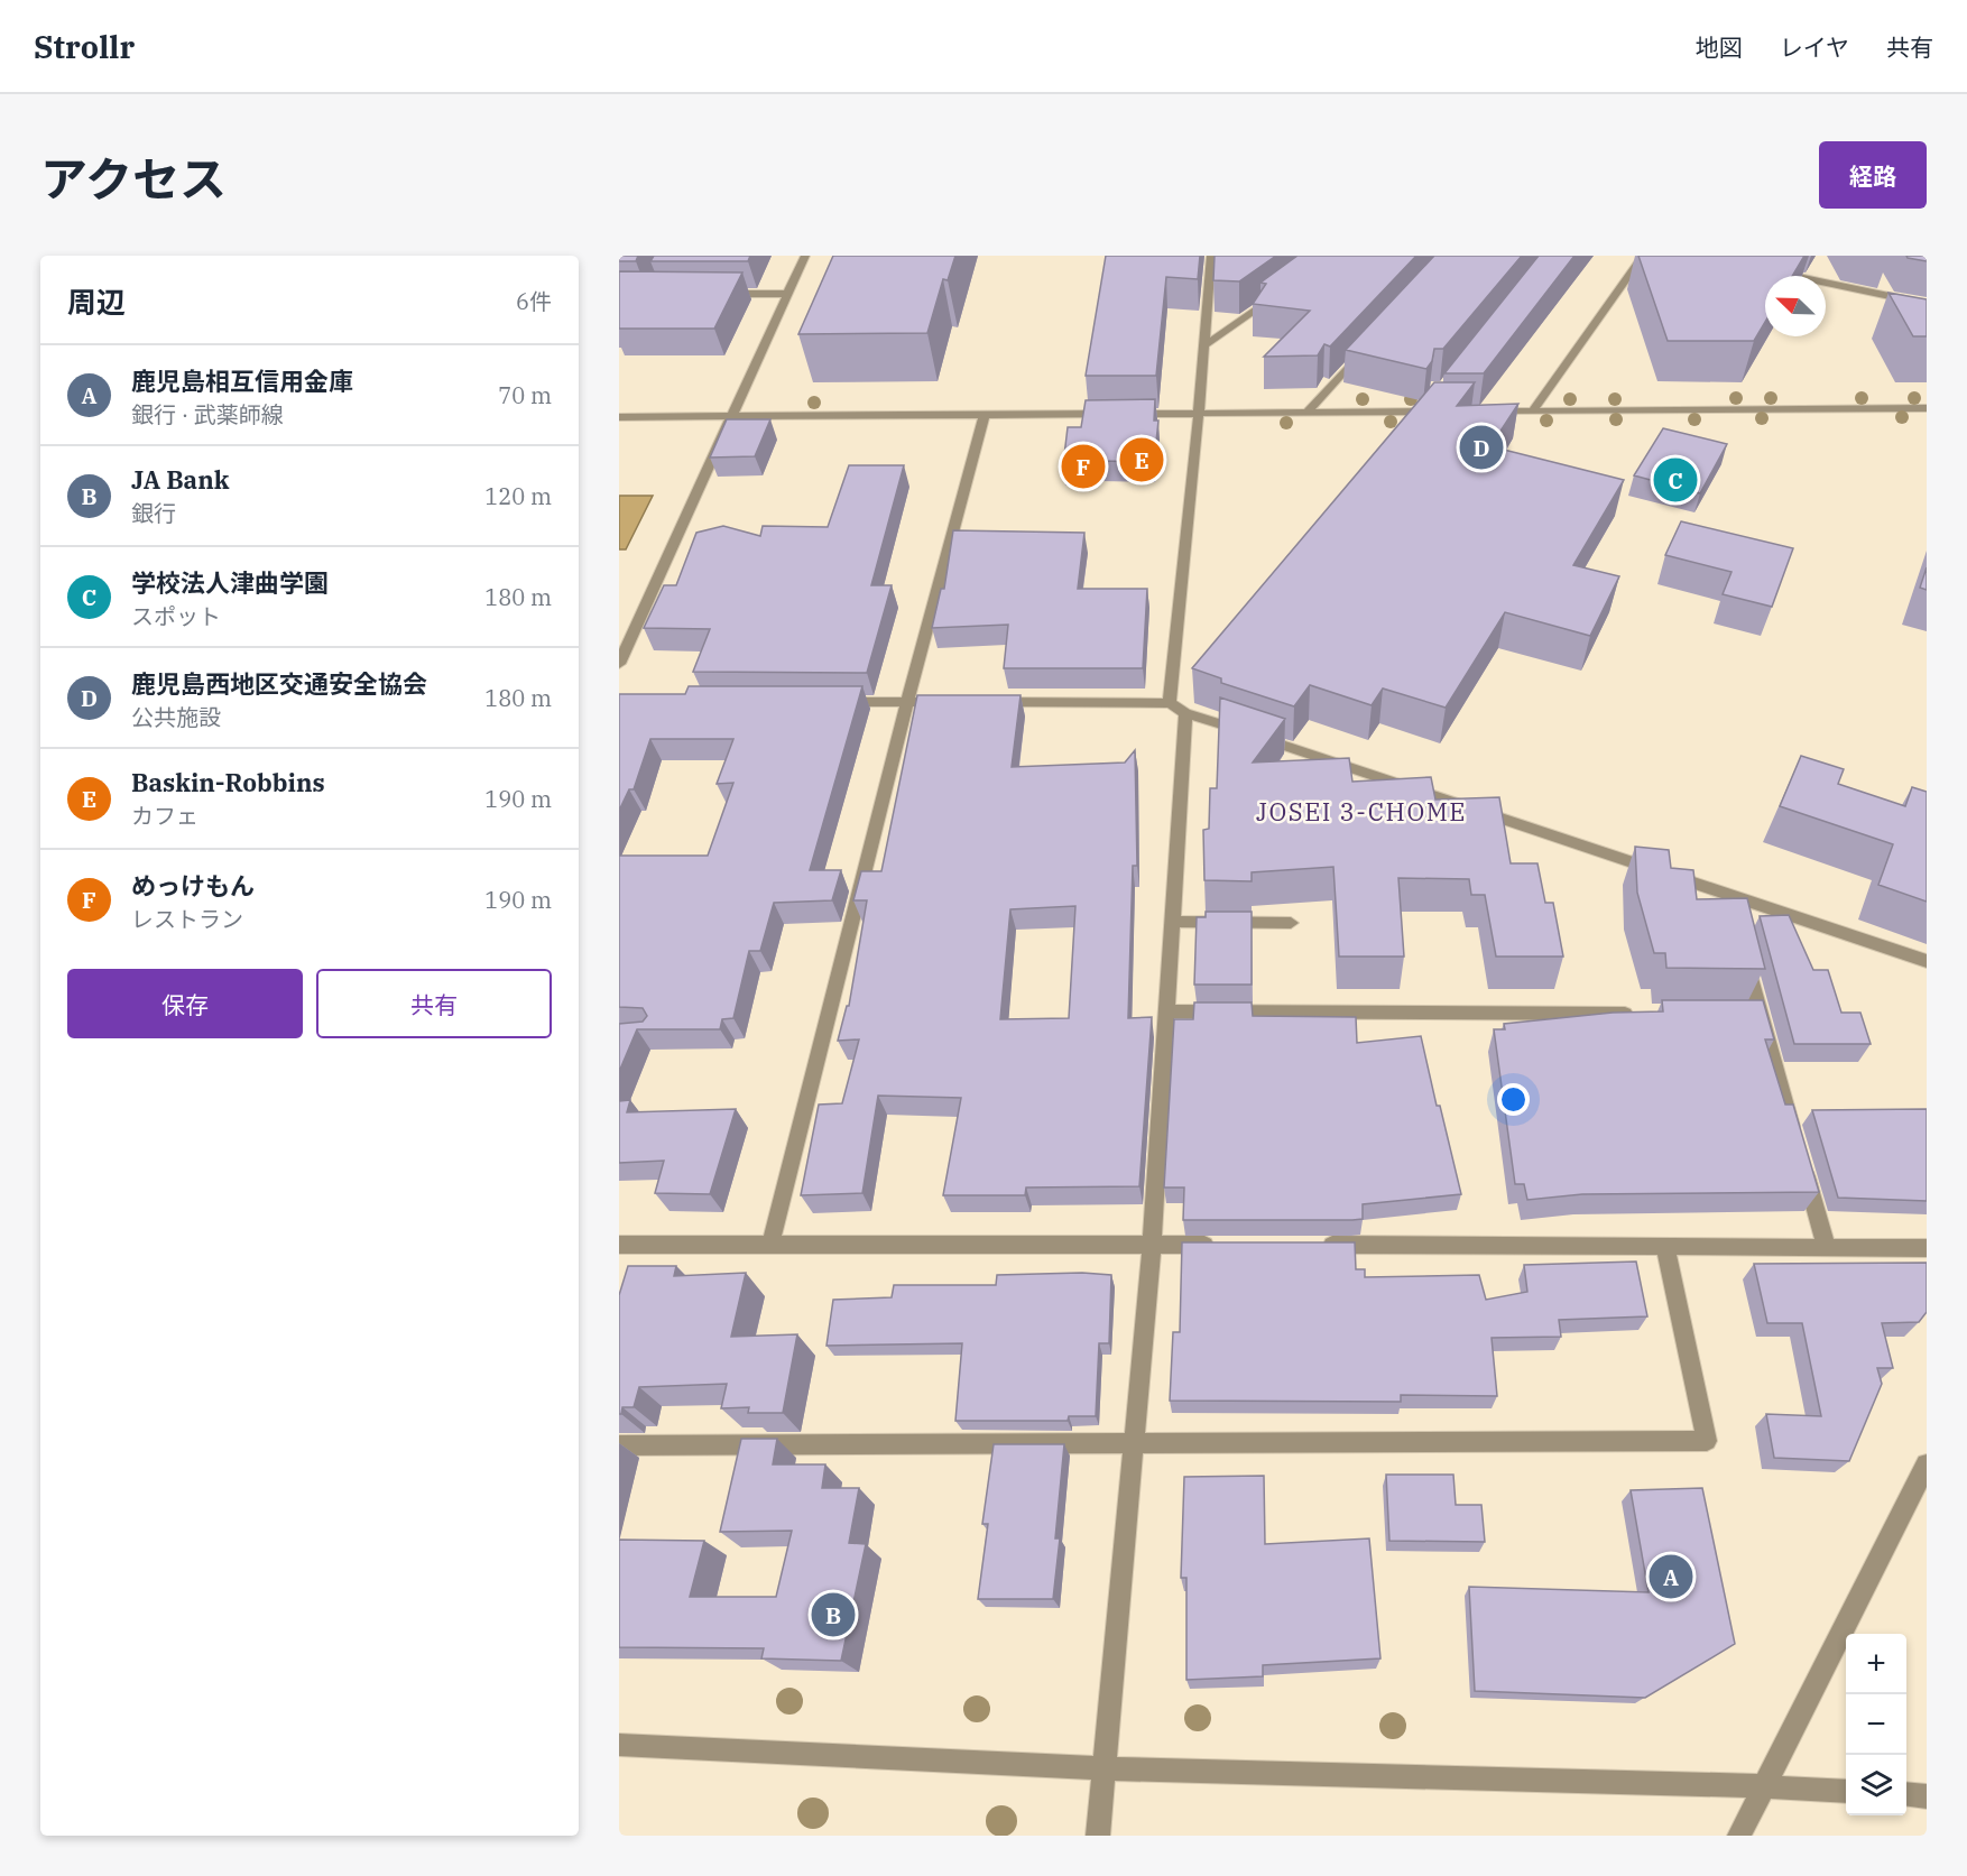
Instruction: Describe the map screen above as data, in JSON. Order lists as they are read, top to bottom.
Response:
{
  "districts": ["JOSEI 3-CHOME"],
  "north": "top left",
  "page": {
    "header": "Strollr",
    "nav": ["地図", "レイヤ", "共有"],
    "title": "アクセス",
    "buttons": [
      "経路",
      ["保存", "共有"]
    ],
    "heading": ["周辺", "6件"],
    "list": [
      {
        "mark": "A",
        "name": "鹿児島相互信用金庫",
        "note": "銀行 · 武薬師線",
        "value": "70 m"
      },
      {
        "mark": "B",
        "name": "JA Bank",
        "note": "銀行",
        "value": "120 m"
      },
      {
        "mark": "C",
        "name": "学校法人津曲学園",
        "note": "スポット",
        "value": "180 m"
      },
      {
        "mark": "D",
        "name": "鹿児島西地区交通安全協会",
        "note": "公共施設",
        "value": "180 m"
      },
      {
        "mark": "E",
        "name": "Baskin-Robbins",
        "note": "カフェ",
        "value": "190 m"
      },
      {
        "mark": "F",
        "name": "めっけもん",
        "note": "レストラン",
        "value": "190 m"
      }
    ],
    "pins": [
      "D",
      "E",
      "F",
      "C",
      "A",
      "B"
    ],
    "map_buttons": ["+", "−"]
  }
}
